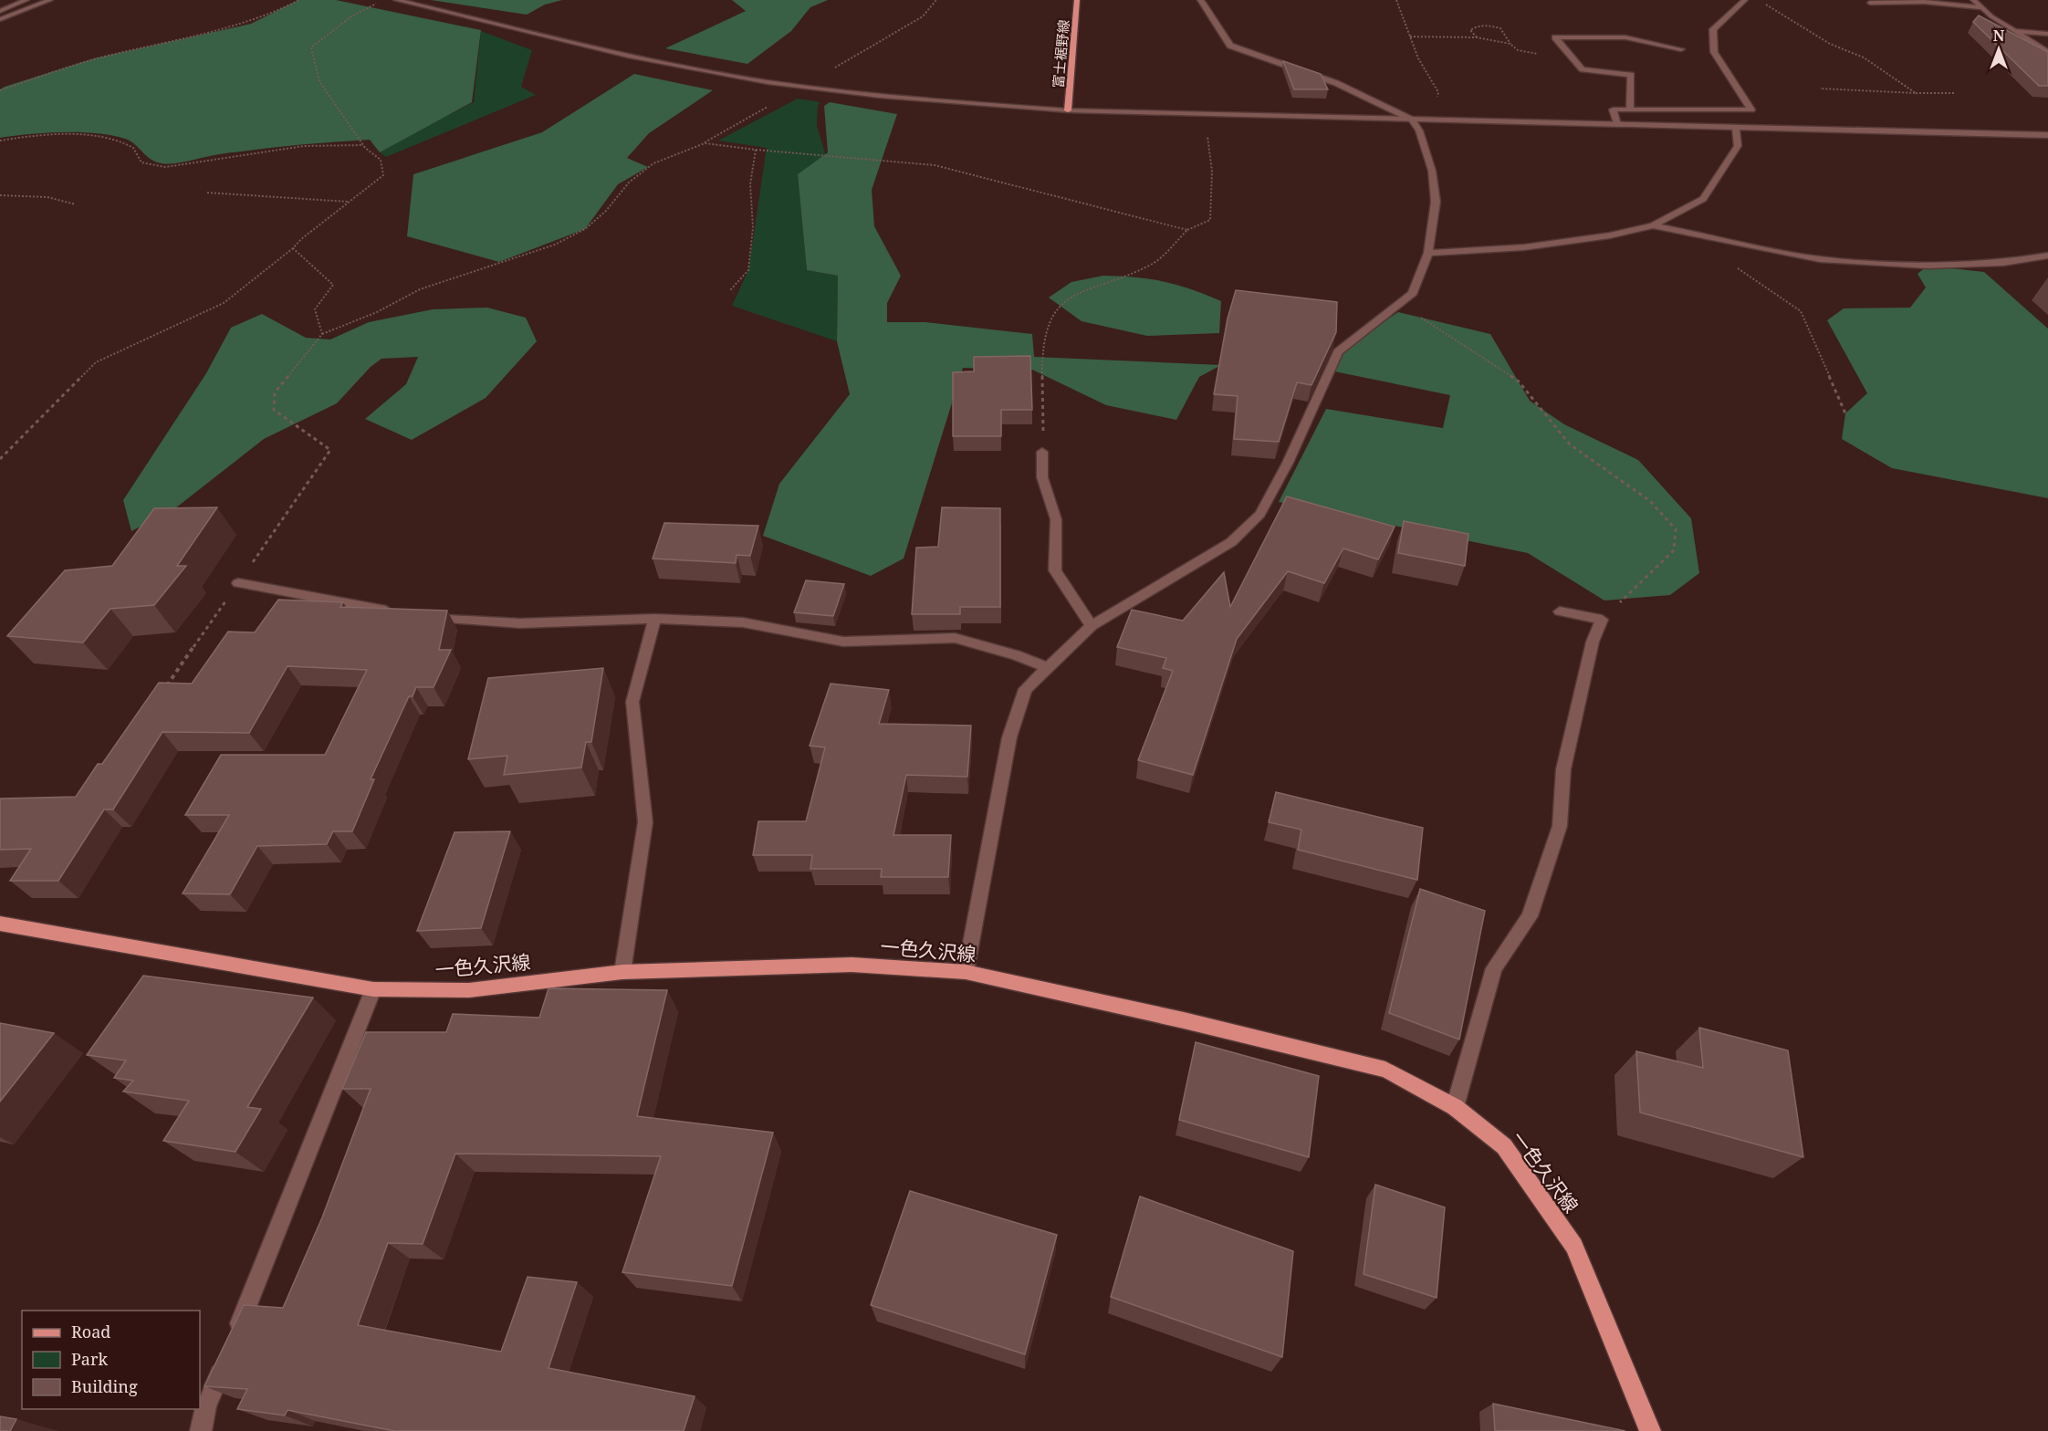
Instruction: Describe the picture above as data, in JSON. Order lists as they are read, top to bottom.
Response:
{
  "streets": {
    "main road": ["富士裾野線", "一色久沢線"]
  },
  "legend": ["Road", "Park", "Building"],
  "north": "top"
}
